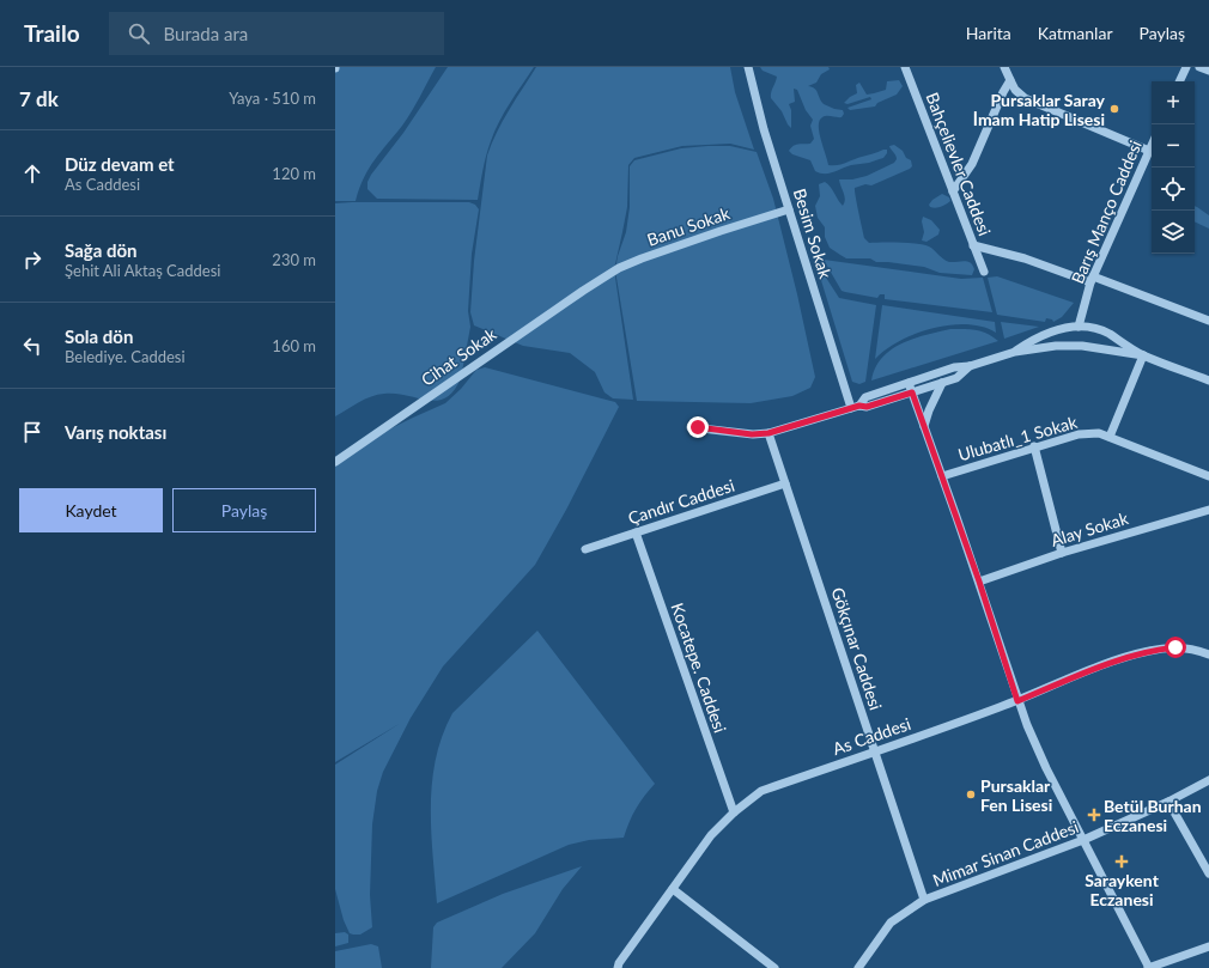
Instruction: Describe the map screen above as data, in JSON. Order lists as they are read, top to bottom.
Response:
{
  "streets": {
    "street": [
      "Bahçelievler Caddesi",
      "Barış Manço Caddesi",
      "Banu Sokak",
      "Besim Sokak",
      "Cihat Sokak",
      "Ulubatlı_1 Sokak",
      "Çandır Caddesi",
      "Alay Sokak",
      "Gökçınar Caddesi",
      "Kocatepe. Caddesi",
      "As Caddesi",
      "Mimar Sinan Caddesi"
    ]
  },
  "crossings": [
    ["Banu Sokak", "Besim Sokak"],
    ["Banu Sokak", "Cihat Sokak"],
    ["Çandır Caddesi", "Gökçınar Caddesi"],
    ["Çandır Caddesi", "Kocatepe. Caddesi"],
    ["Gökçınar Caddesi", "As Caddesi"],
    ["Gökçınar Caddesi", "Mimar Sinan Caddesi"],
    ["Kocatepe. Caddesi", "As Caddesi"]
  ],
  "places": {
    "other": ["Pursaklar Saray İmam Hatip Lisesi", "Pursaklar Fen Lisesi"],
    "health": ["Betül Burhan Eczanesi", "Saraykent Eczanesi"]
  },
  "page": {
    "header": "Trailo",
    "search": "Burada ara",
    "nav": ["Harita", "Katmanlar", "Paylaş"],
    "heading": ["7 dk", "Yaya · 510 m"],
    "map_buttons": ["+", "−"],
    "list": [
      ["Düz devam et", "As Caddesi", "120 m"],
      ["Sağa dön", "Şehit Ali Aktaş Caddesi", "230 m"],
      ["Sola dön", "Belediye. Caddesi", "160 m"],
      "Varış noktası"
    ],
    "buttons": ["Kaydet", "Paylaş"]
  }
}
